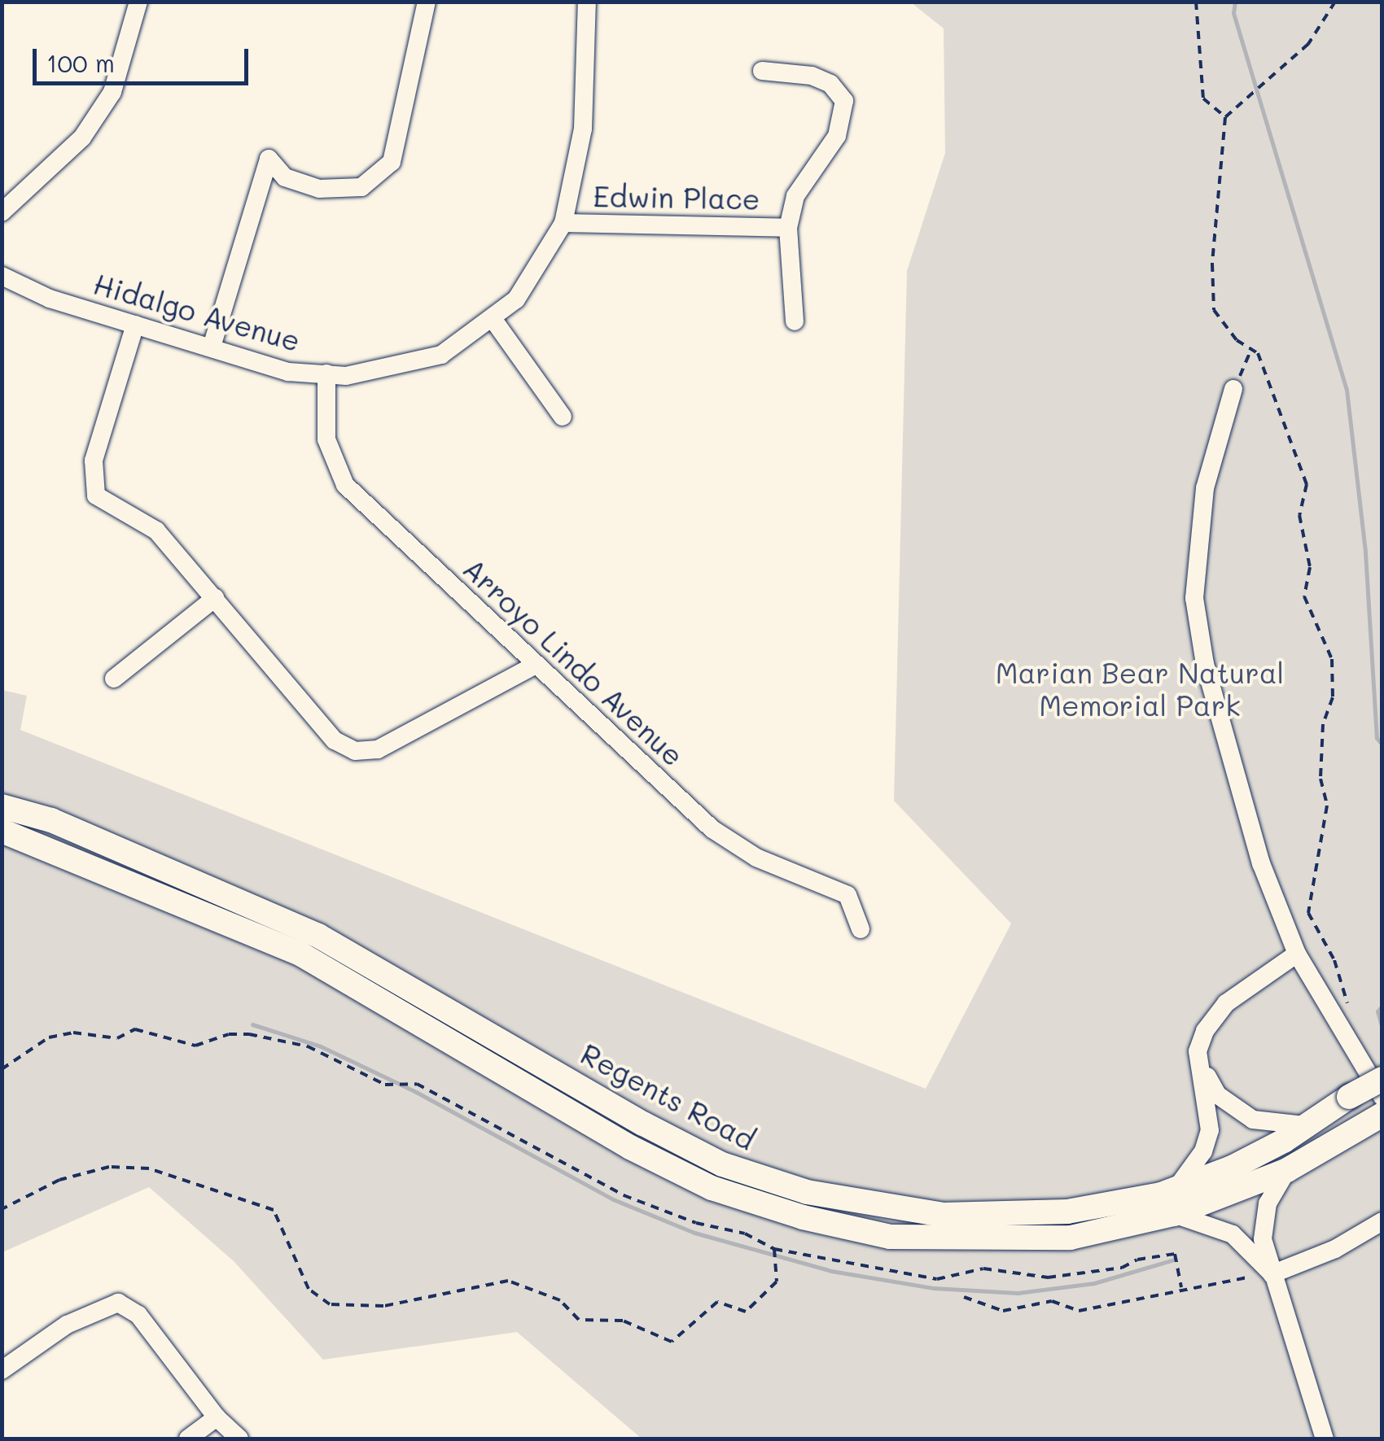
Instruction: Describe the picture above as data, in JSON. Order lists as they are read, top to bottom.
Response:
{
  "streets": {
    "main road": ["Regents Road"],
    "street": ["Edwin Place", "Hidalgo Avenue", "Arroyo Lindo Avenue"]
  },
  "crossings": [
    ["Edwin Place", "Hidalgo Avenue"],
    ["Hidalgo Avenue", "Arroyo Lindo Avenue"]
  ],
  "parks": ["Marian Bear Natural Memorial Park"],
  "scale_bar": "100 m"
}
